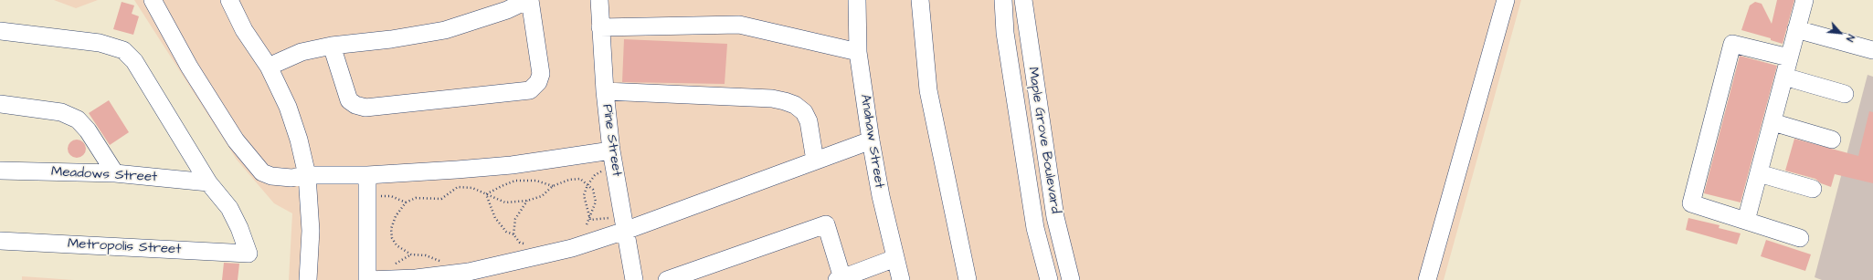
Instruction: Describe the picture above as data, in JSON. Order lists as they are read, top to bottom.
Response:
{
  "streets": {
    "street": [
      "Pine Street",
      "Maple Grove Boulevard",
      "Anahaw Street",
      "Meadows Street",
      "Metropolis Street"
    ]
  },
  "crossings": [
    ["Meadows Street", "Metropolis Street"]
  ],
  "north": "bottom right"
}
